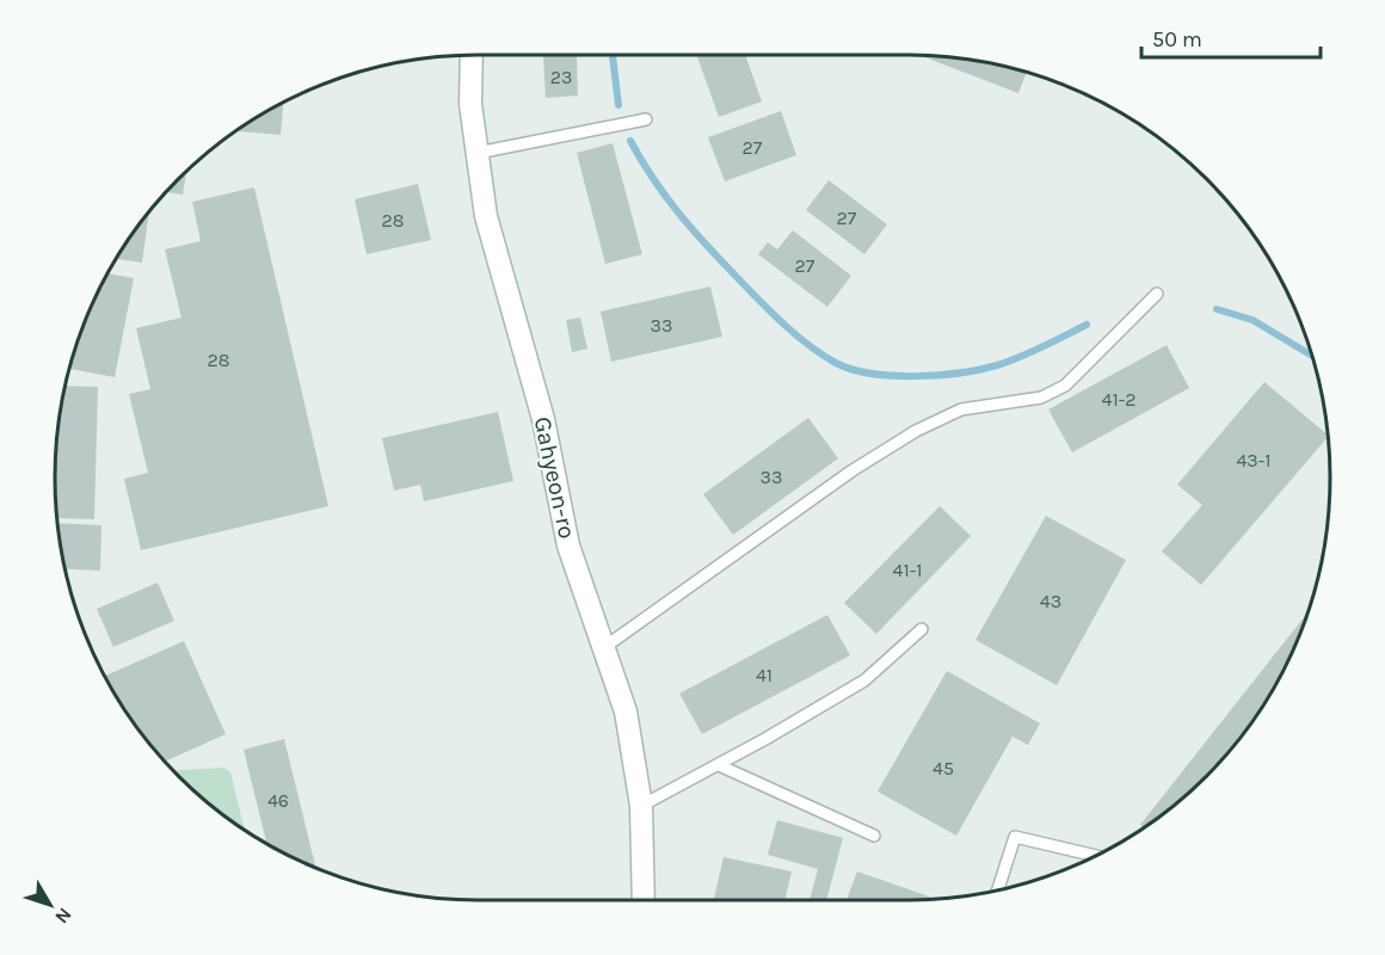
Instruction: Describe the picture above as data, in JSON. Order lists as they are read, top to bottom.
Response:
{
  "streets": {
    "street": ["Gahyeon-ro"]
  },
  "house_numbers": [
    "23",
    "27",
    "27",
    "28",
    "27",
    "33",
    "28",
    "41-2",
    "43-1",
    "33",
    "41-1",
    "43",
    "41",
    "45",
    "46"
  ],
  "scale_bar": "50 m",
  "north": "bottom right"
}
